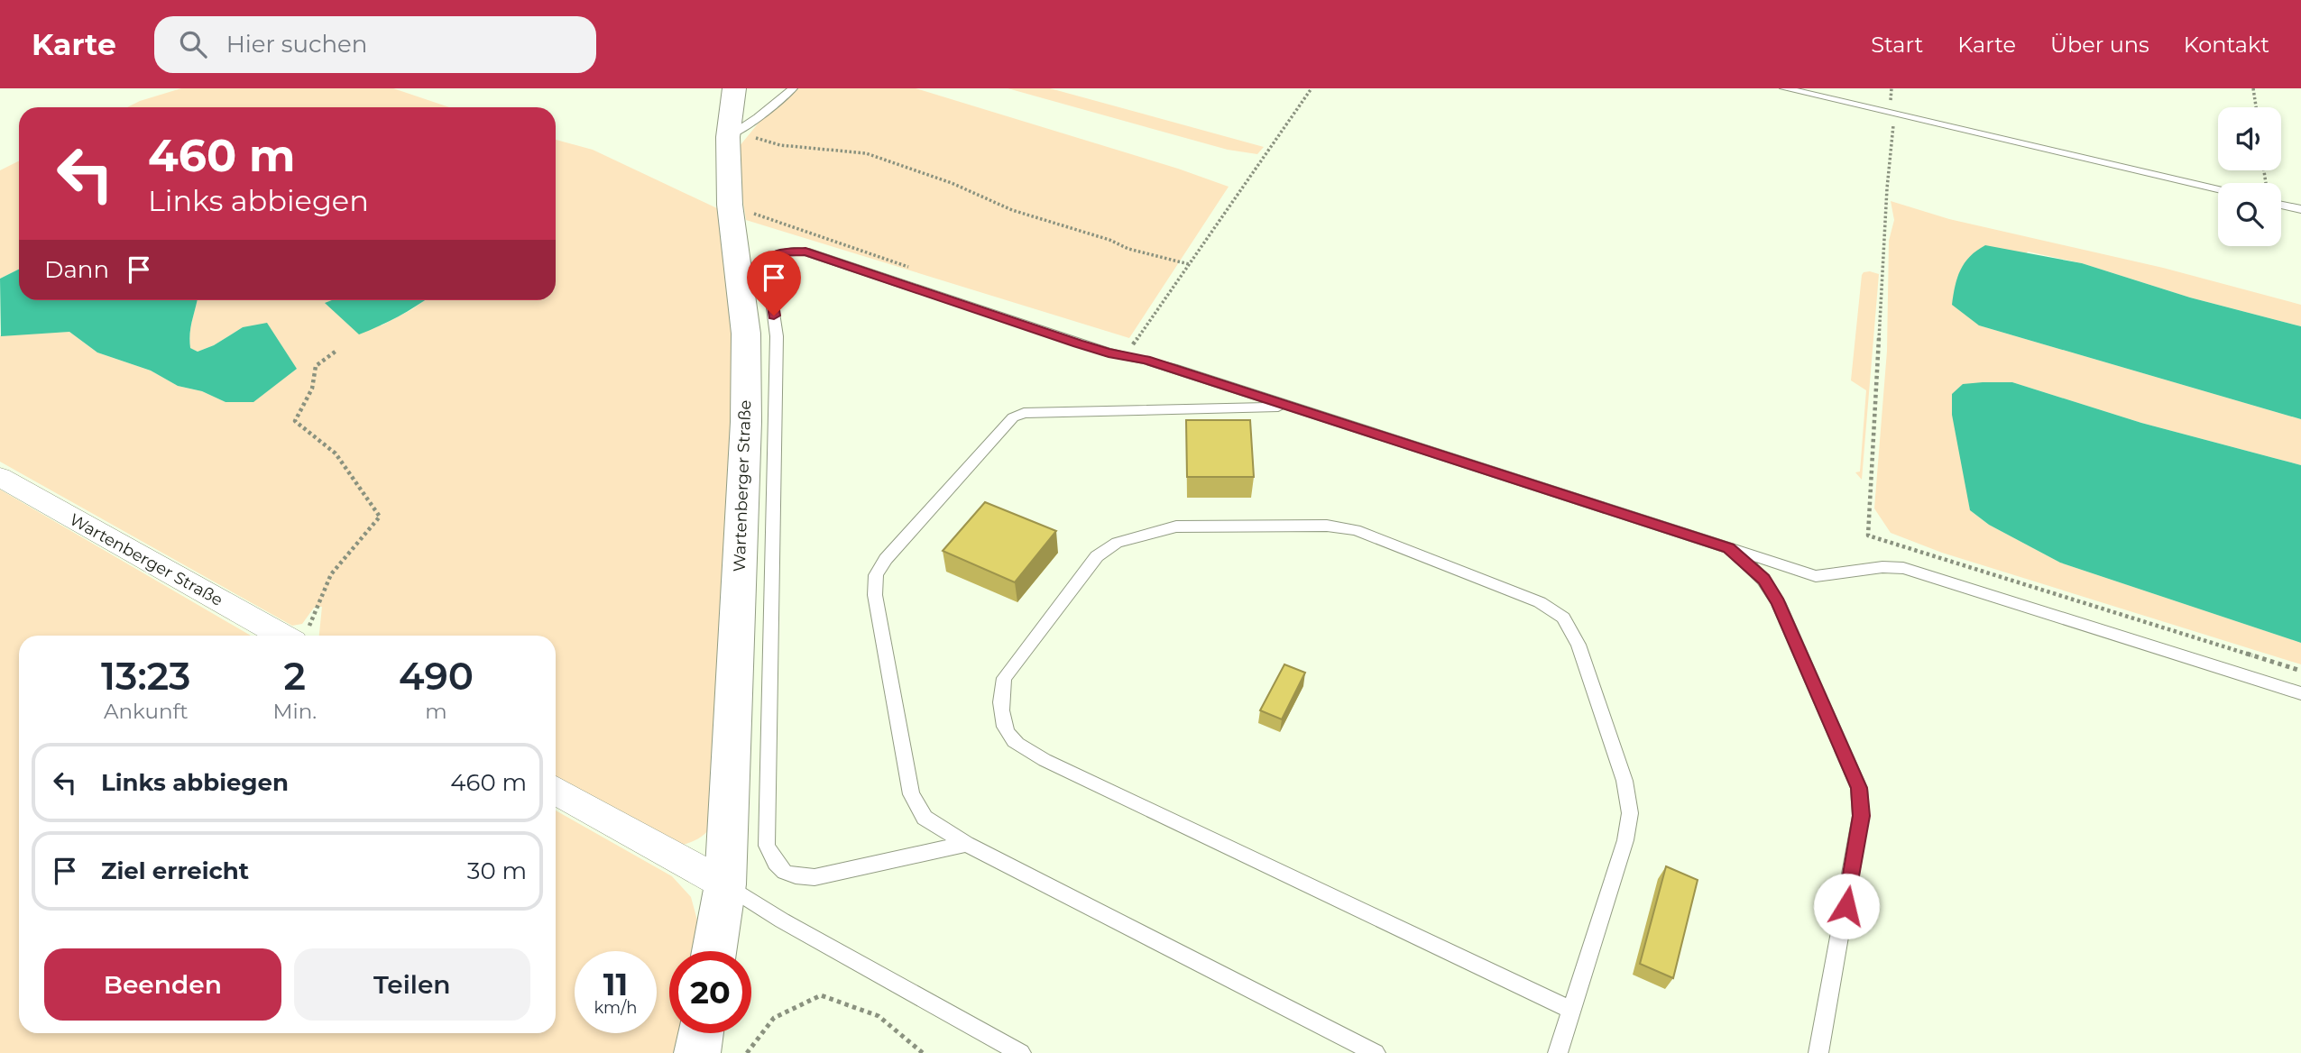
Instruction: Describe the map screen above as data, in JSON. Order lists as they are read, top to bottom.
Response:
{
  "streets": {
    "main road": ["Wartenberger Straße"]
  },
  "page": {
    "header": "Karte",
    "search": "Hier suchen",
    "nav": [
      "Start",
      "Karte",
      "Über uns",
      "Kontakt"
    ],
    "turn": ["460 m", "Links abbiegen"],
    "then": "Dann",
    "eta": [
      "13:23",
      "Ankunft",
      "2",
      "Min.",
      "490",
      "m"
    ],
    "list": [
      {
        "name": "Links abbiegen",
        "value": "460 m"
      },
      {
        "name": "Ziel erreicht",
        "value": "30 m"
      }
    ],
    "buttons": ["Beenden", "Teilen"],
    "speed": "11 km/h",
    "limit": "20"
  }
}
